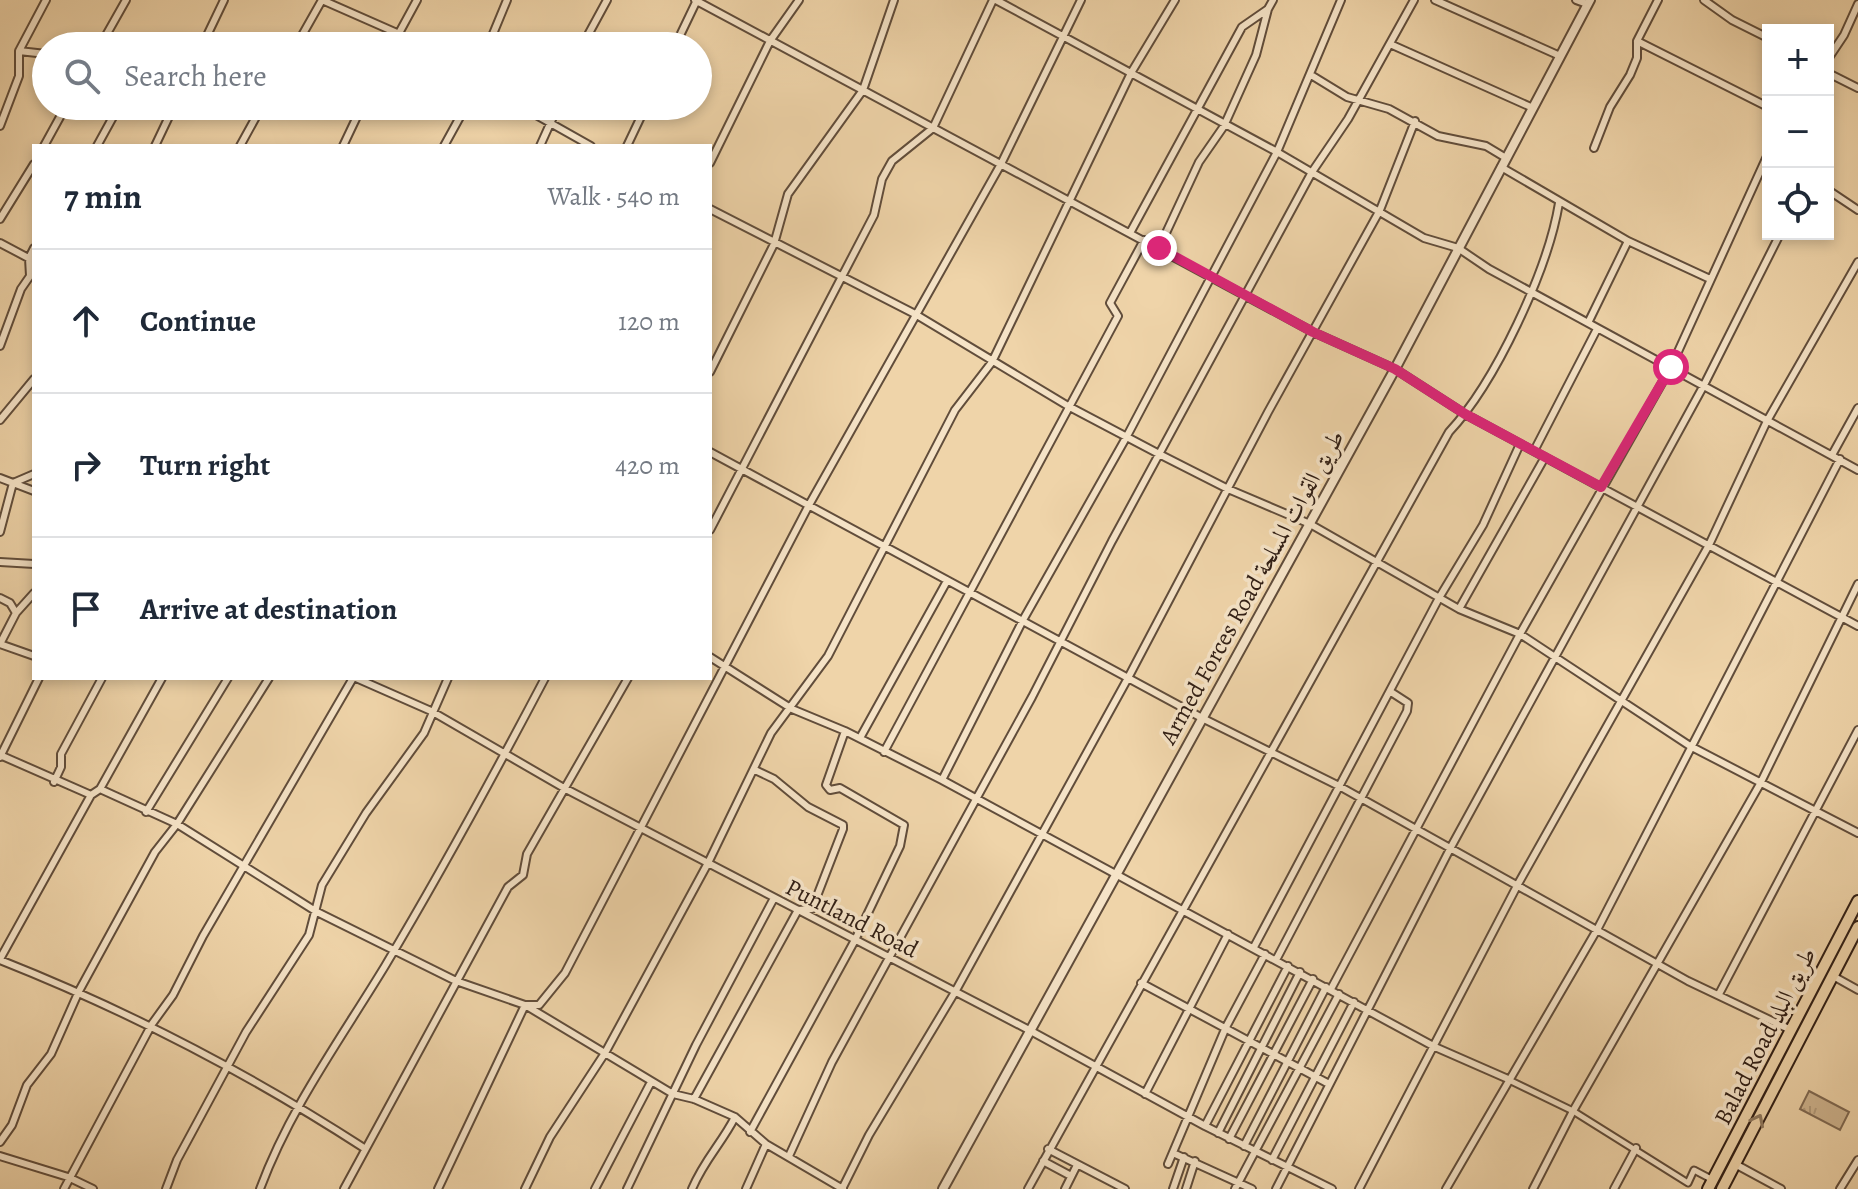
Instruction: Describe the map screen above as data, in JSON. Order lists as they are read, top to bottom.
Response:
{
  "streets": {
    "highway": ["Balad Road طريق البلد"],
    "street": ["Armed Forces Road طريق القوات المسلحة", "Puntland Road"]
  },
  "crossings": [
    ["Armed Forces Road طريق القوات المسلحة", "Puntland Road"]
  ],
  "page": {
    "map_buttons": ["+", "−"],
    "search": "Search here",
    "heading": ["7 min", "Walk · 540 m"],
    "list": [
      ["Continue", "120 m"],
      ["Turn right", "420 m"],
      "Arrive at destination"
    ]
  }
}
